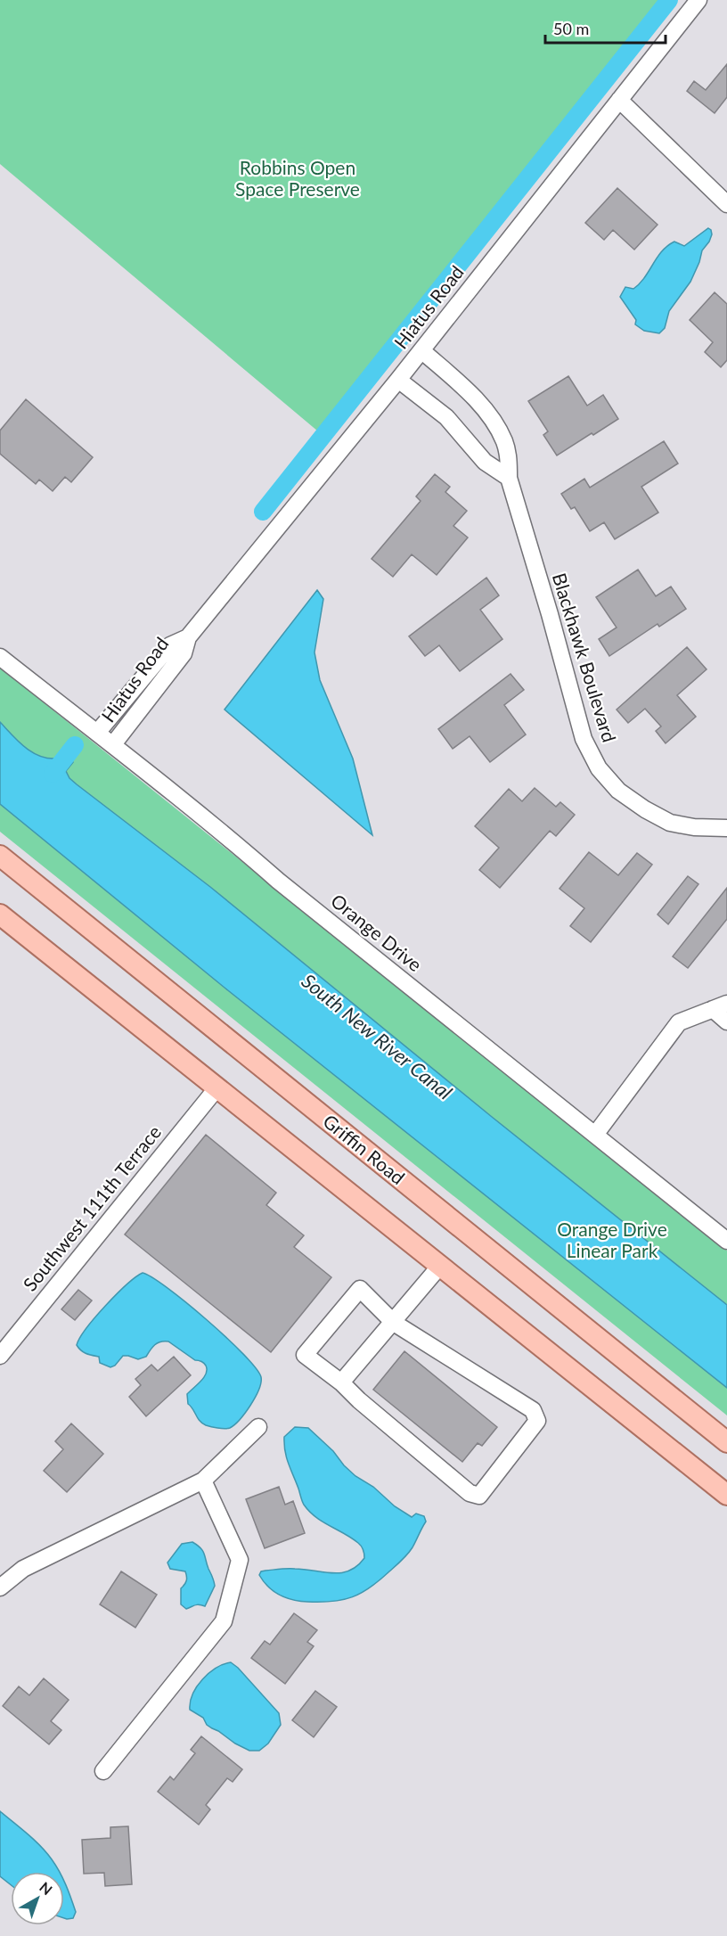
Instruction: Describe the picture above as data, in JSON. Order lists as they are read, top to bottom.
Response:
{
  "streets": {
    "main road": ["Griffin Road"],
    "street": [
      "Hiatus Road",
      "Blackhawk Boulevard",
      "Orange Drive",
      "Southwest 111th Terrace"
    ]
  },
  "crossings": [
    ["Hiatus Road", "Blackhawk Boulevard"],
    ["Hiatus Road", "Orange Drive"]
  ],
  "water": ["South New River Canal"],
  "parks": ["Robbins Open Space Preserve", "Orange Drive Linear Park"],
  "scale_bar": "50 m",
  "north": "top right"
}
